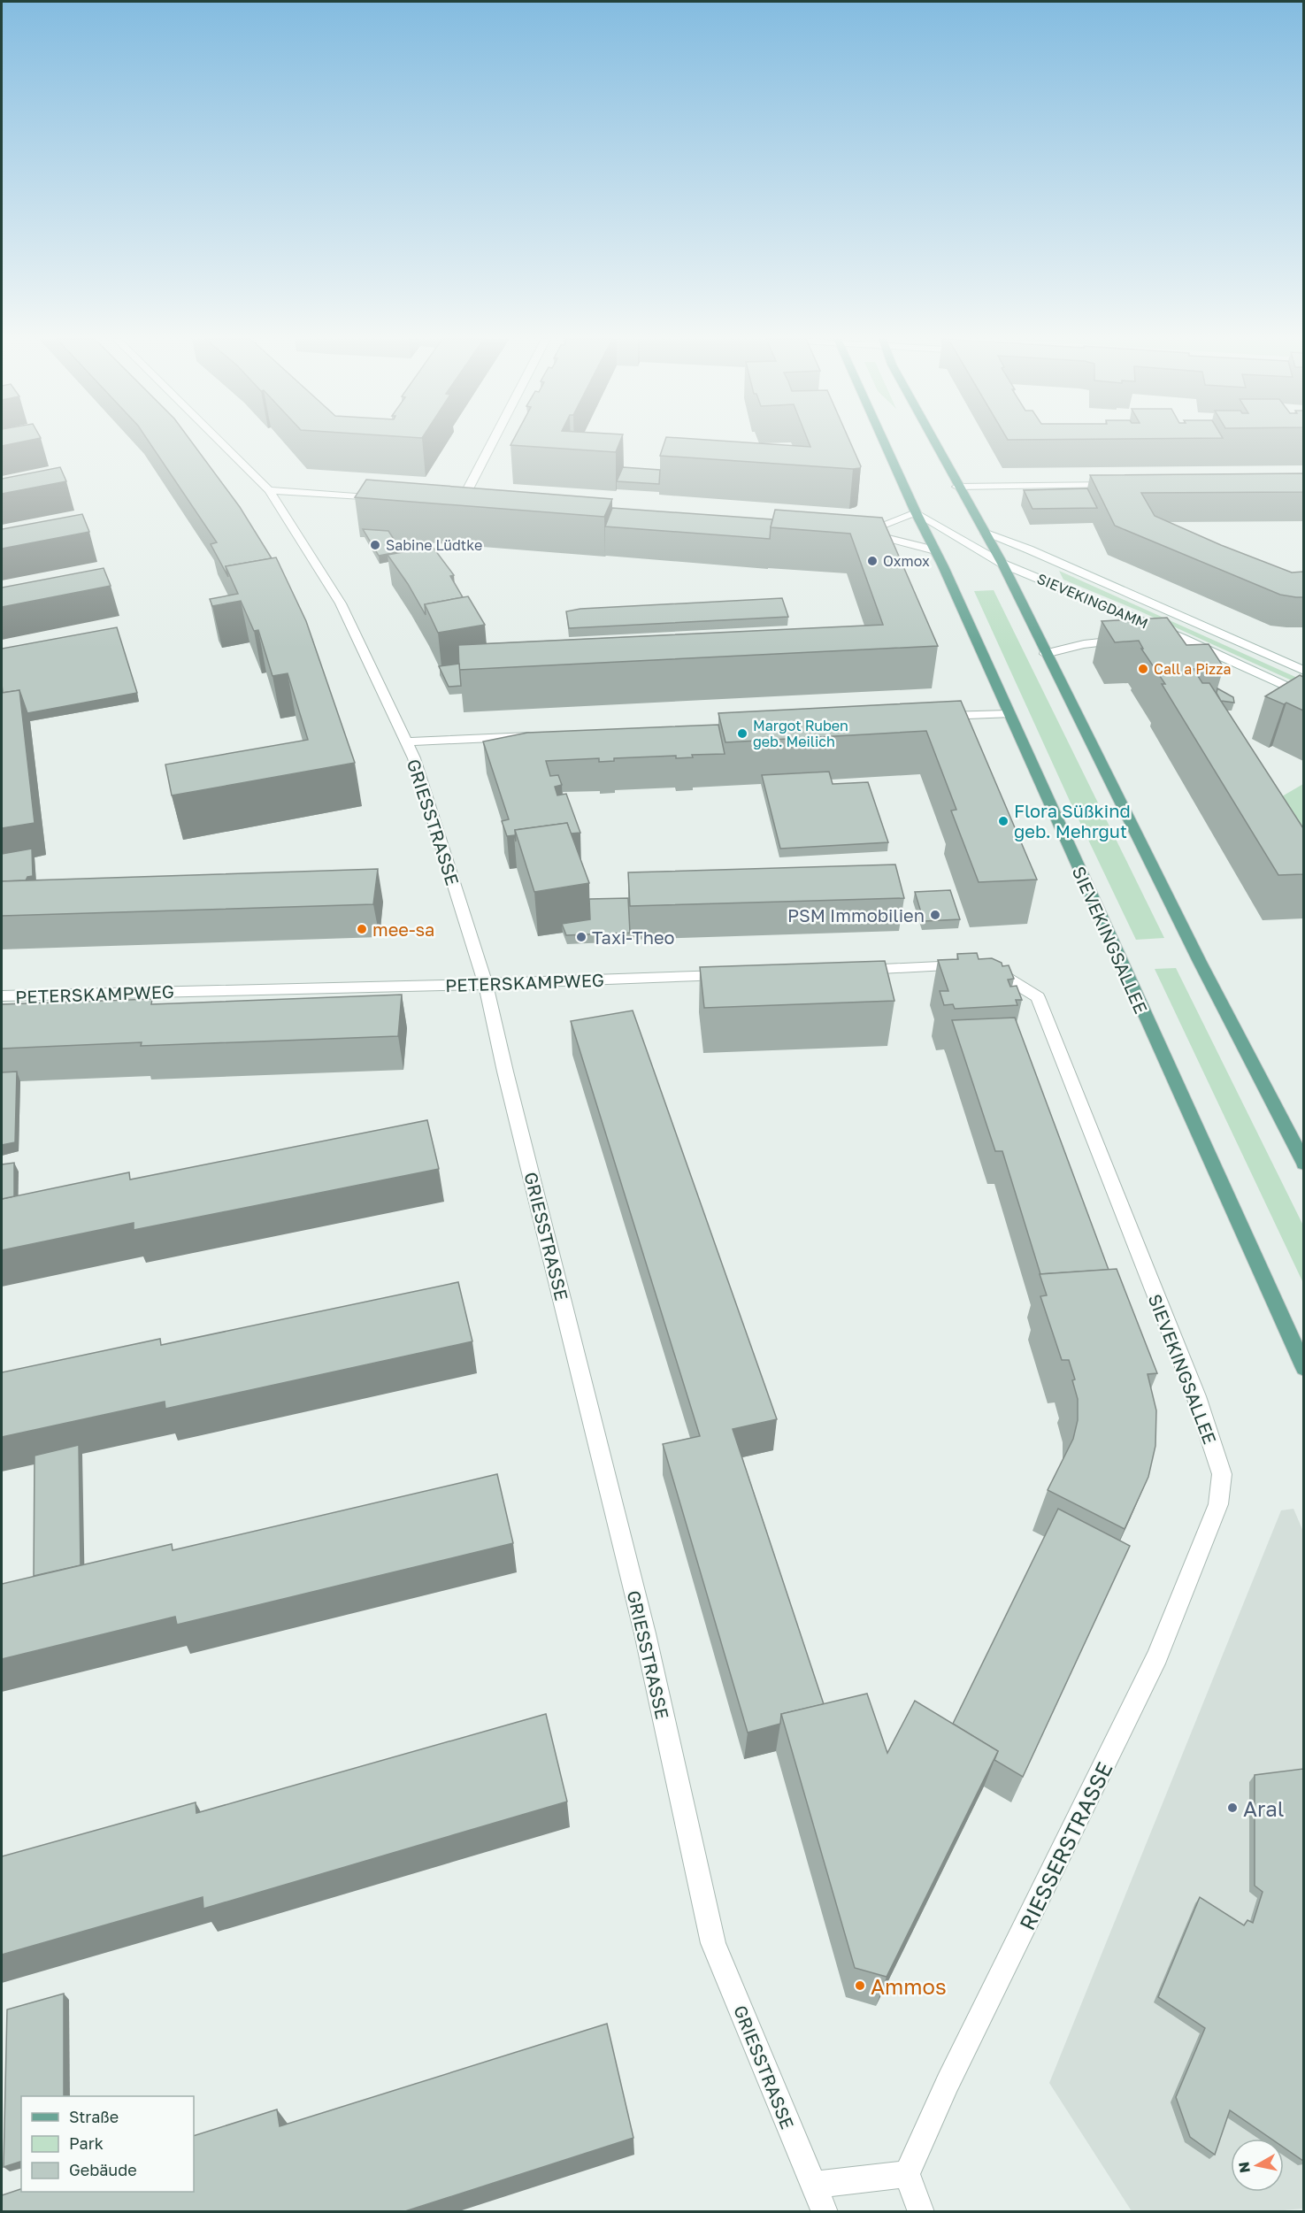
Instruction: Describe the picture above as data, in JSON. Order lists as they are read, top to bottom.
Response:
{
  "streets": {
    "main road": ["SIEVEKINGSALLEE"],
    "street": [
      "SIEVEKINGDAMM",
      "GRIESSTRASSE",
      "PETERSKAMPWEG",
      "RIESSERSTRASSE"
    ]
  },
  "crossings": [
    ["SIEVEKINGDAMM", "SIEVEKINGSALLEE"],
    ["GRIESSTRASSE", "PETERSKAMPWEG"],
    ["SIEVEKINGSALLEE", "RIESSERSTRASSE"]
  ],
  "places": [
    "Sabine Lüdtke",
    "Oxmox",
    "Call a Pizza",
    "Margot Ruben geb. Meilich",
    "Flora Süßkind geb. Mehrgut",
    "PSM Immobilien",
    "mee-sa",
    "Taxi-Theo",
    "Aral",
    "Ammos"
  ],
  "legend": ["Straße", "Park", "Gebäude"],
  "north": "left"
}
